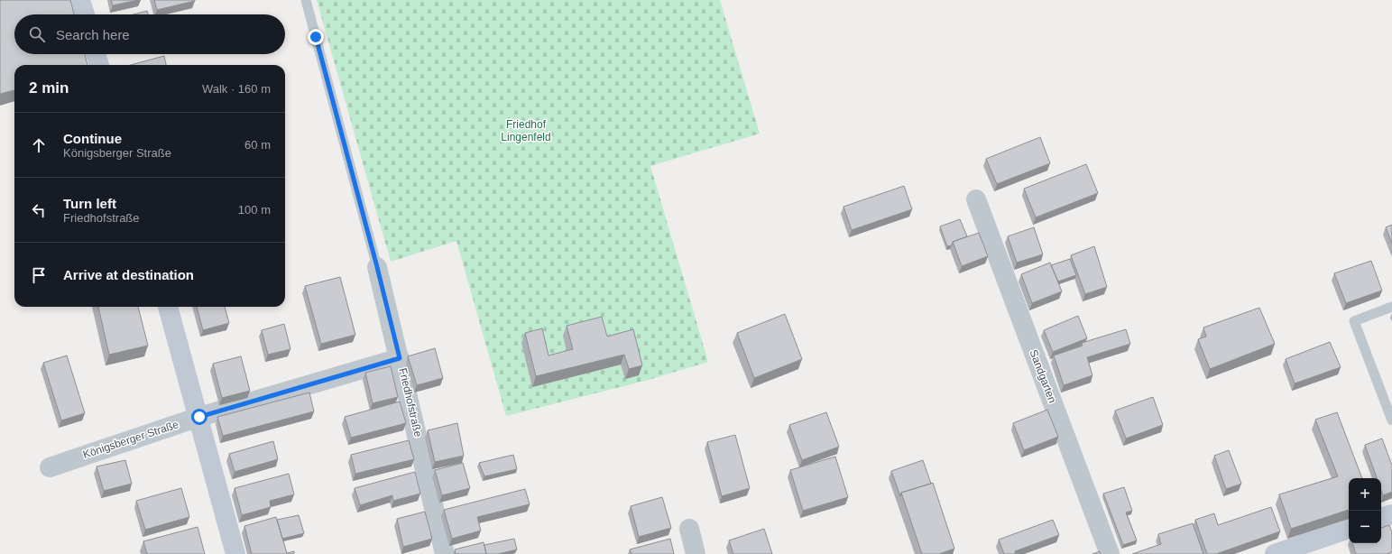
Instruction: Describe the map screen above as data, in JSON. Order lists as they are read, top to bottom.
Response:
{
  "streets": {
    "street": ["Sandgarten", "Friedhofstraße", "Königsberger Straße"]
  },
  "crossings": [
    ["Friedhofstraße", "Königsberger Straße"]
  ],
  "parks": ["Friedhof Lingenfeld"],
  "page": {
    "search": "Search here",
    "heading": ["2 min", "Walk · 160 m"],
    "list": [
      ["Continue", "Königsberger Straße", "60 m"],
      ["Turn left", "Friedhofstraße", "100 m"],
      "Arrive at destination"
    ],
    "map_buttons": ["+", "−"]
  }
}
